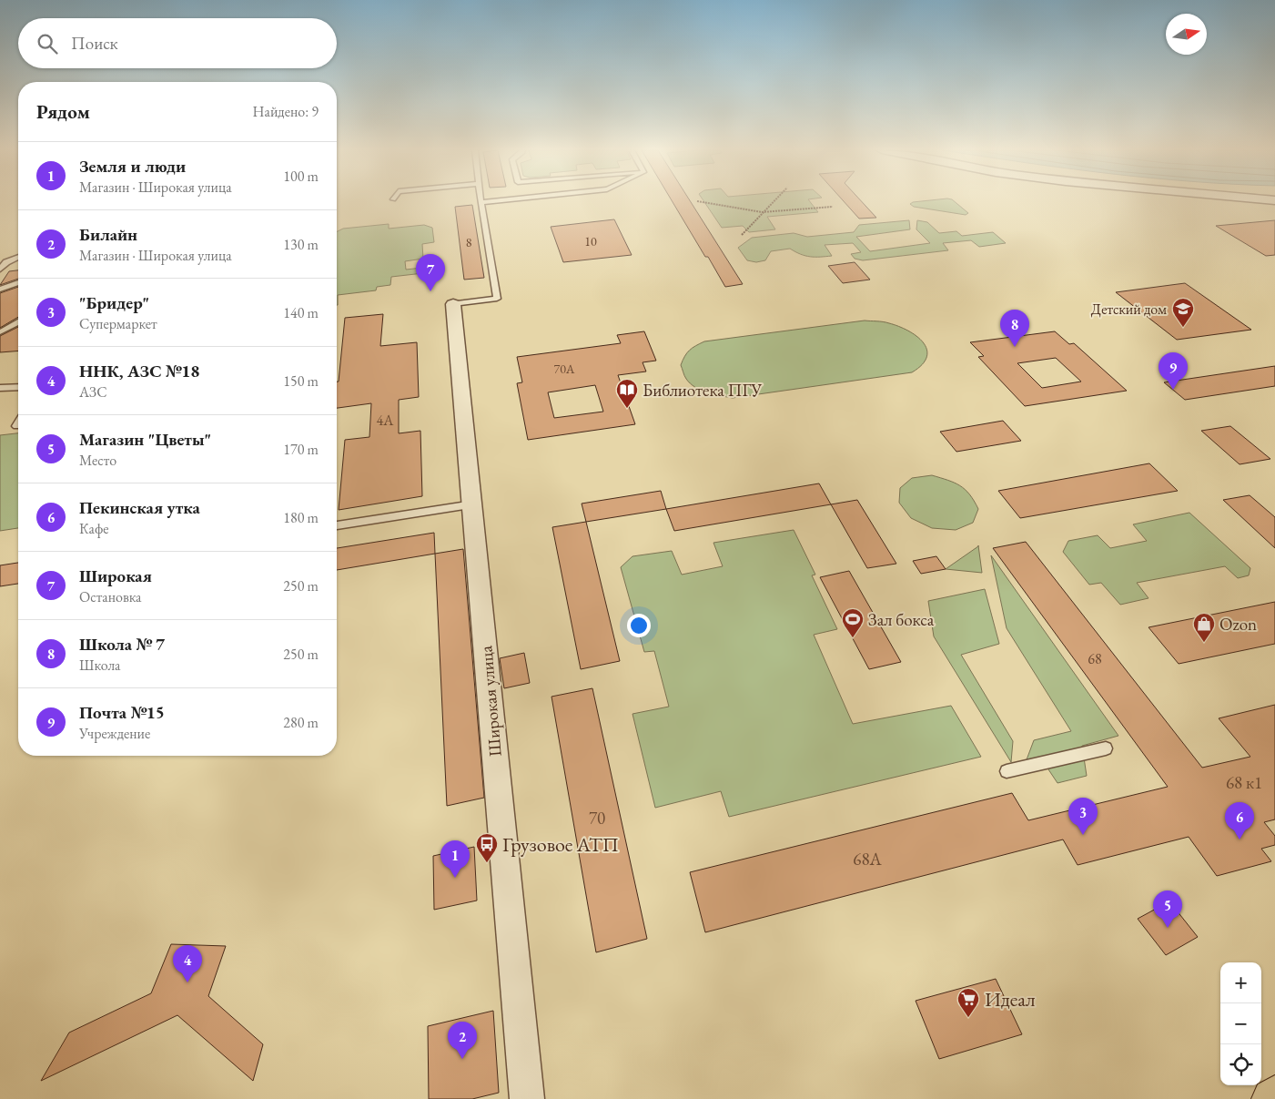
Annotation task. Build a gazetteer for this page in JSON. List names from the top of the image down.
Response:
{
  "streets": {
    "street": ["Широкая улица"]
  },
  "places": {
    "school or university": ["Детский дом"],
    "library": ["Библиотека ПГУ"],
    "sports": ["Зал бокса"],
    "shop": ["Ozon"],
    "bus stop": ["Грузовое АТП"],
    "supermarket": ["Идеал"]
  },
  "house_numbers": [
    "10",
    "8",
    "70А",
    "4А",
    "68",
    "68 к1",
    "70",
    "68А"
  ],
  "north": "right",
  "page": {
    "search": "Поиск",
    "heading": ["Рядом", "Найдено: 9"],
    "list": [
      {
        "mark": "1",
        "name": "Земля и люди",
        "note": "Магазин · Широкая улица",
        "value": "100 m"
      },
      {
        "mark": "2",
        "name": "Билайн",
        "note": "Магазин · Широкая улица",
        "value": "130 m"
      },
      {
        "mark": "3",
        "name": "\"Бридер\"",
        "note": "Супермаркет",
        "value": "140 m"
      },
      {
        "mark": "4",
        "name": "ННК, АЗС №18",
        "note": "АЗС",
        "value": "150 m"
      },
      {
        "mark": "5",
        "name": "Магазин \"Цветы\"",
        "note": "Место",
        "value": "170 m"
      },
      {
        "mark": "6",
        "name": "Пекинская утка",
        "note": "Кафе",
        "value": "180 m"
      },
      {
        "mark": "7",
        "name": "Широкая",
        "note": "Остановка",
        "value": "250 m"
      },
      {
        "mark": "8",
        "name": "Школа № 7",
        "note": "Школа",
        "value": "250 m"
      },
      {
        "mark": "9",
        "name": "Почта №15",
        "note": "Учреждение",
        "value": "280 m"
      }
    ],
    "pins": [
      "7",
      "8",
      "9",
      "3",
      "6",
      "1",
      "5",
      "4",
      "2"
    ],
    "map_buttons": ["+", "−"]
  }
}
